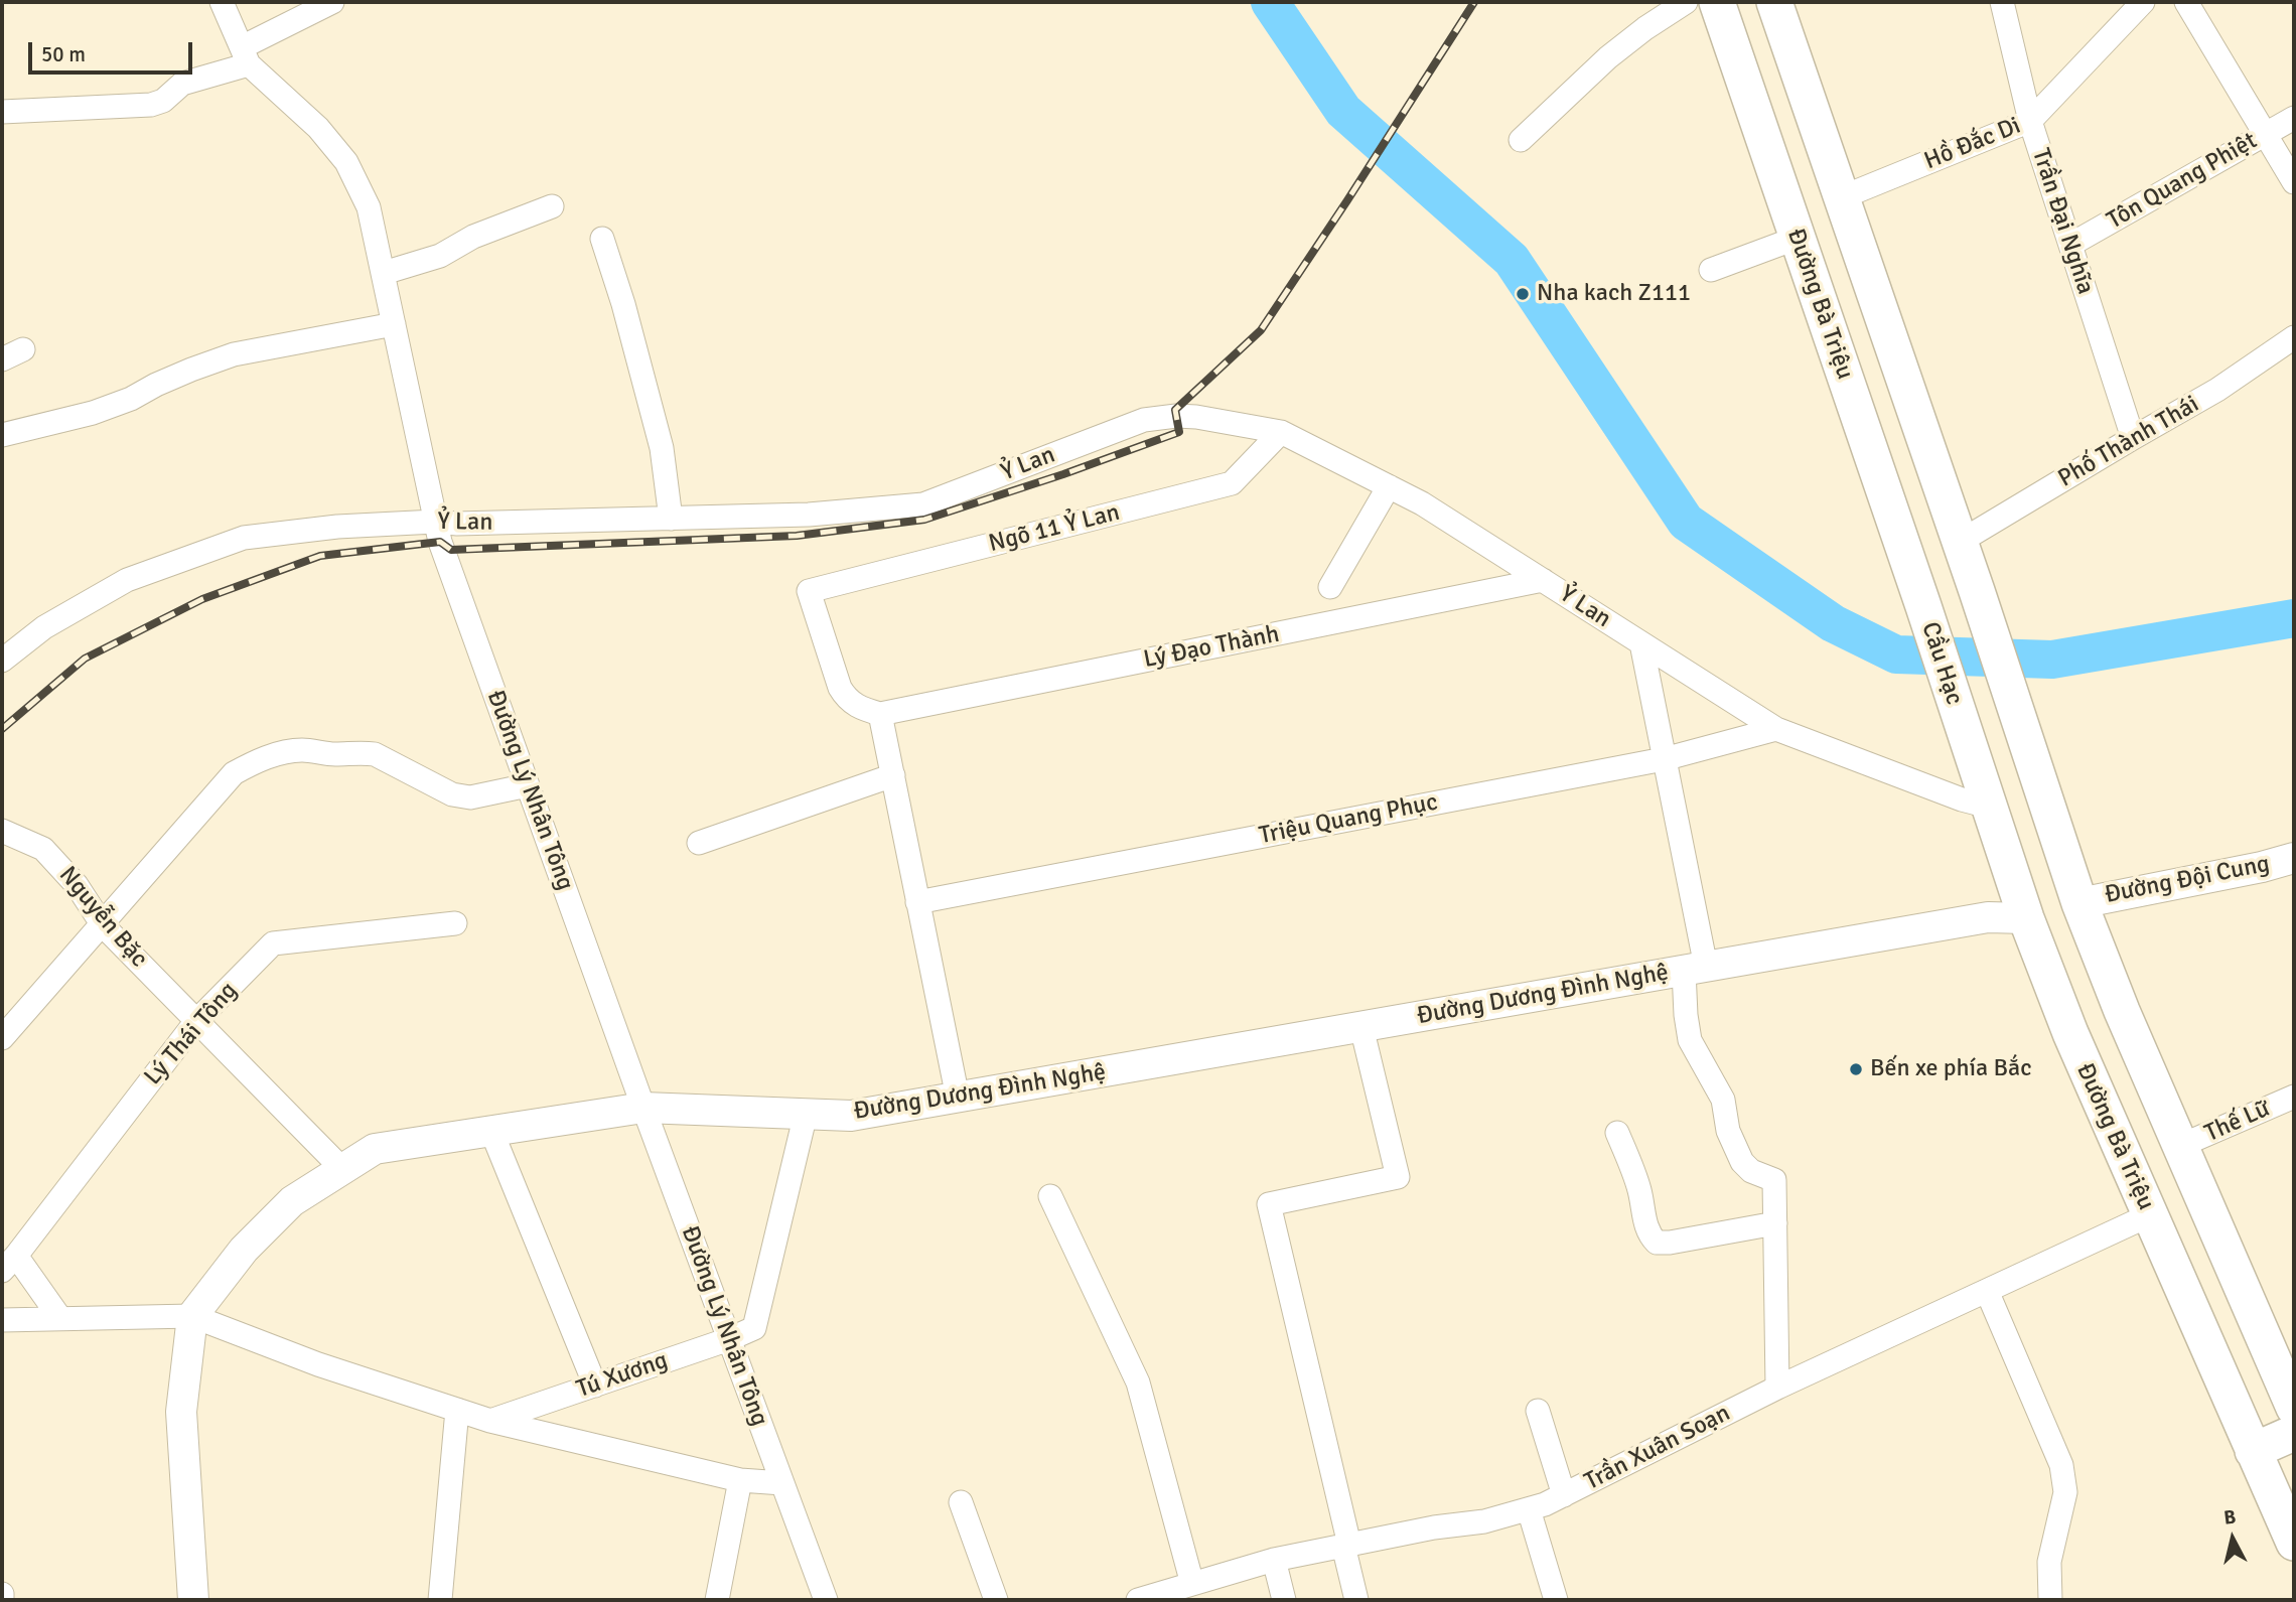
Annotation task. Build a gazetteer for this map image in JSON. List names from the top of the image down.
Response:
{
  "streets": {
    "highway": ["Đường Bà Triệu", "Cầu Hạc"],
    "main road": ["Đường Đội Cung", "Đường Dương Đình Nghệ"],
    "street": [
      "Hồ Đắc Di",
      "Tôn Quang Phiệt",
      "Trần Đại Nghĩa",
      "Phố Thành Thái",
      "Ỷ Lan",
      "Ngõ 11 Ỷ Lan",
      "Lý Đạo Thành",
      "Đường Lý Nhân Tông",
      "Triệu Quang Phục",
      "Nguyễn Bặc",
      "Lý Thái Tông",
      "Thế Lữ",
      "Tú Xương",
      "Trần Xuân Soạn"
    ]
  },
  "crossings": [
    ["Hồ Đắc Di", "Trần Đại Nghĩa"],
    ["Tôn Quang Phiệt", "Trần Đại Nghĩa"],
    ["Trần Đại Nghĩa", "Phố Thành Thái"],
    ["Đường Bà Triệu", "Ỷ Lan"],
    ["Đường Bà Triệu", "Cầu Hạc"],
    ["Đường Bà Triệu", "Đường Dương Đình Nghệ"],
    ["Đường Bà Triệu", "Trần Xuân Soạn"],
    ["Ỷ Lan", "Ngõ 11 Ỷ Lan"],
    ["Ỷ Lan", "Lý Đạo Thành"],
    ["Ỷ Lan", "Đường Lý Nhân Tông"],
    ["Ỷ Lan", "Triệu Quang Phục"],
    ["Ngõ 11 Ỷ Lan", "Lý Đạo Thành"],
    ["Đường Lý Nhân Tông", "Đường Dương Đình Nghệ"],
    ["Đường Lý Nhân Tông", "Tú Xương"],
    ["Nguyễn Bặc", "Đường Dương Đình Nghệ"],
    ["Nguyễn Bặc", "Lý Thái Tông"],
    ["Đường Dương Đình Nghệ", "Tú Xương"]
  ],
  "places": ["Nha kach Z111", "Bến xe phía Bắc"],
  "scale_bar": "50 m",
  "north": "top"
}
